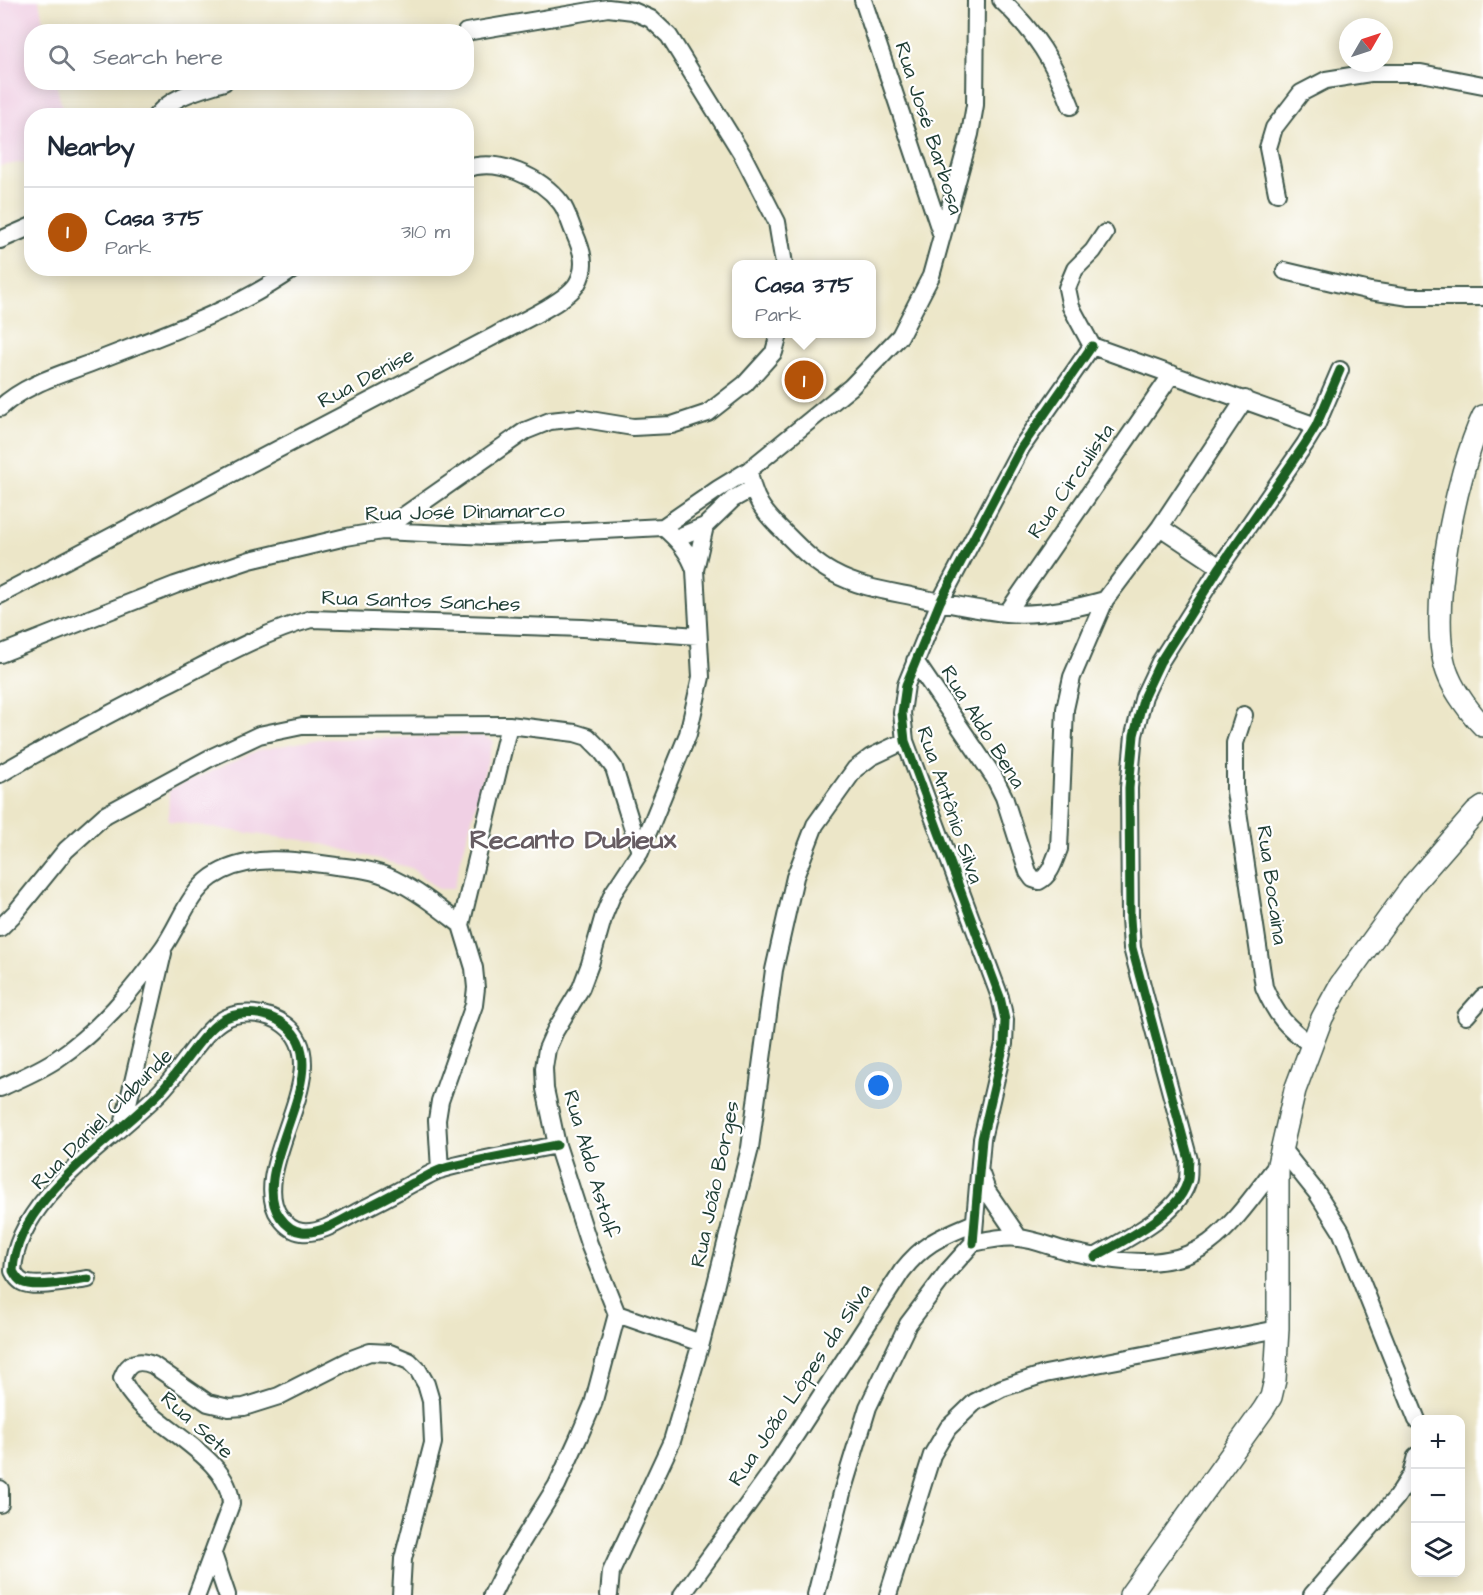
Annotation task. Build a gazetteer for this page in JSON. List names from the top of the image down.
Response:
{
  "streets": {
    "street": [
      "Rua José Barbosa",
      "Rua Denise",
      "Rua Circulista",
      "Rua José Dinamarco",
      "Rua Santos Sanches",
      "Rua Aldo Bena",
      "Rua Antônio Silva",
      "Rua Bocaina",
      "Rua Daniel Clabunde",
      "Rua Aldo Astolf",
      "Rua João Borges",
      "Rua João Lópes da Silva",
      "Rua Sete"
    ]
  },
  "crossings": [
    ["Rua José Dinamarco", "Rua Aldo Astolf"],
    ["Rua Santos Sanches", "Rua Aldo Astolf"],
    ["Rua Aldo Bena", "Rua Antônio Silva"],
    ["Rua Antônio Silva", "Rua João Borges"],
    ["Rua Antônio Silva", "Rua João Lópes da Silva"],
    ["Rua Daniel Clabunde", "Rua Aldo Astolf"]
  ],
  "districts": ["Recanto Dubieux"],
  "north": "top right",
  "page": {
    "search": "Search here",
    "heading": "Nearby",
    "list": [
      {
        "mark": "1",
        "name": "Casa 375",
        "note": "Park",
        "value": "310 m"
      }
    ],
    "popup": ["Casa 375", "Park"],
    "pins": "1",
    "map_buttons": ["+", "−"]
  }
}
